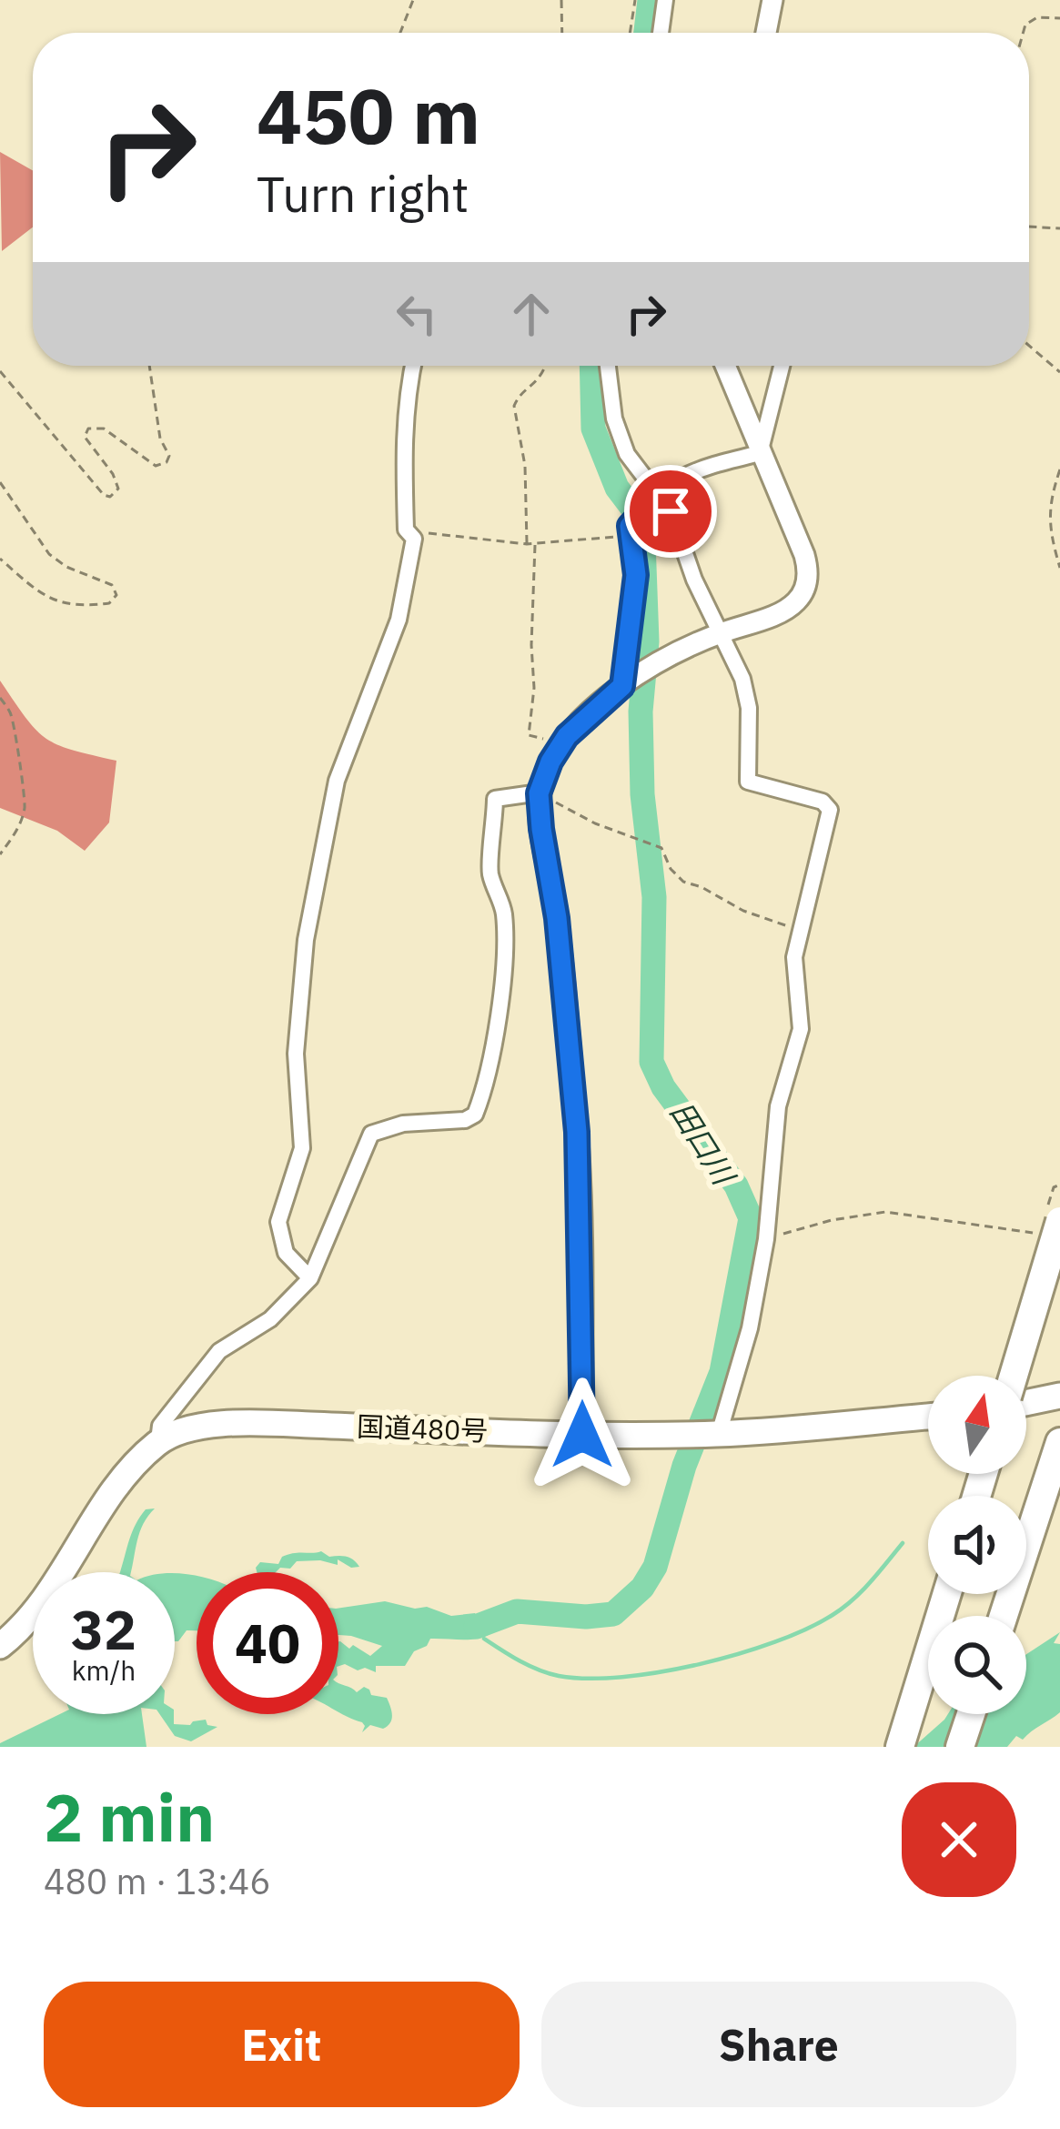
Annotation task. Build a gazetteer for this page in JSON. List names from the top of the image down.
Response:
{
  "streets": {
    "highway": ["国道480号"]
  },
  "water": ["田口川"],
  "north": "top",
  "page": {
    "turn": ["450 m", "Turn right"],
    "speed": "32 km/h",
    "limit": "40",
    "heading": ["2 min", "480 m · 13:46"],
    "buttons": ["Exit", "Share"]
  }
}
